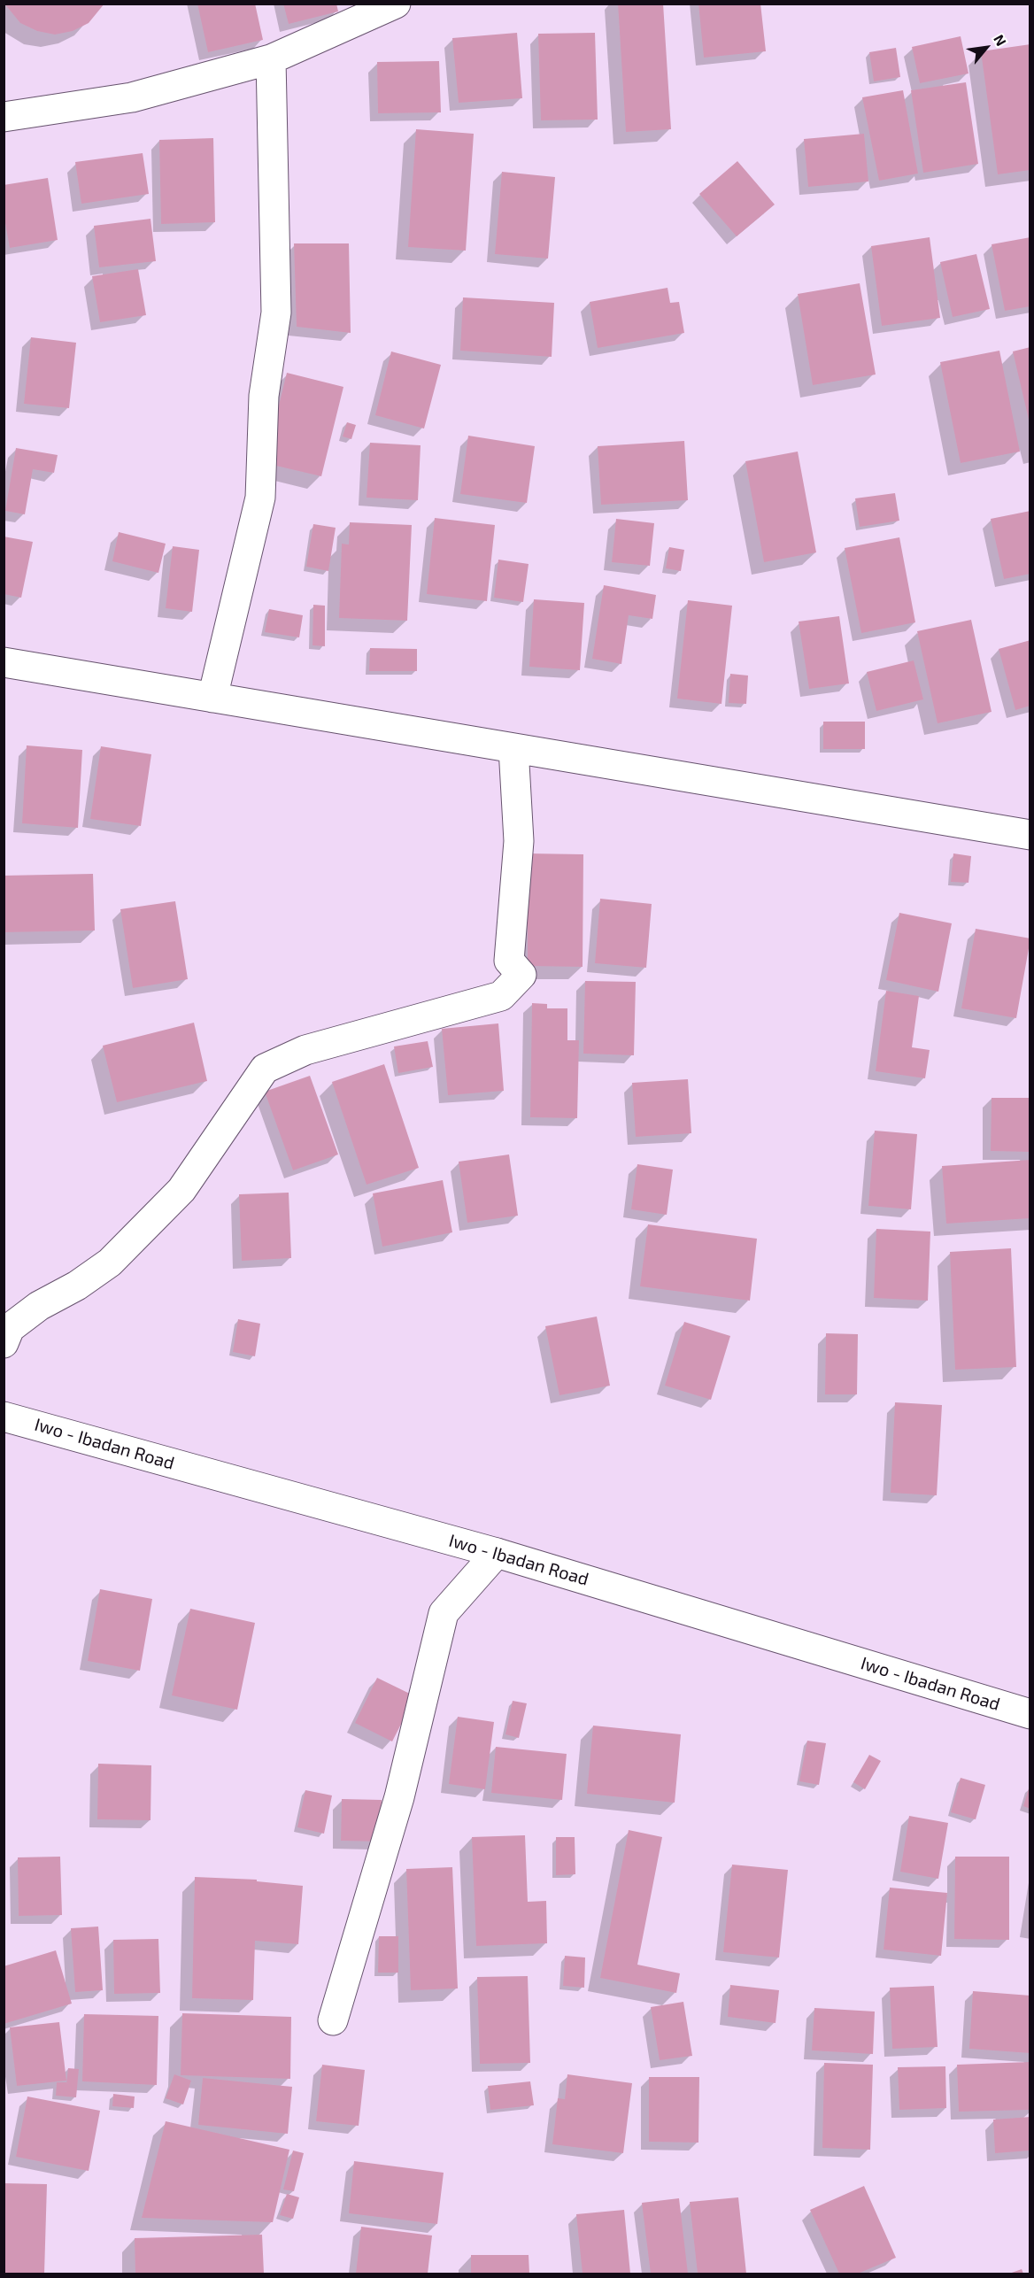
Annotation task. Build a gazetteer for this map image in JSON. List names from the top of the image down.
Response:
{
  "streets": {
    "street": ["Iwo - Ibadan Road"]
  },
  "north": "top right"
}
